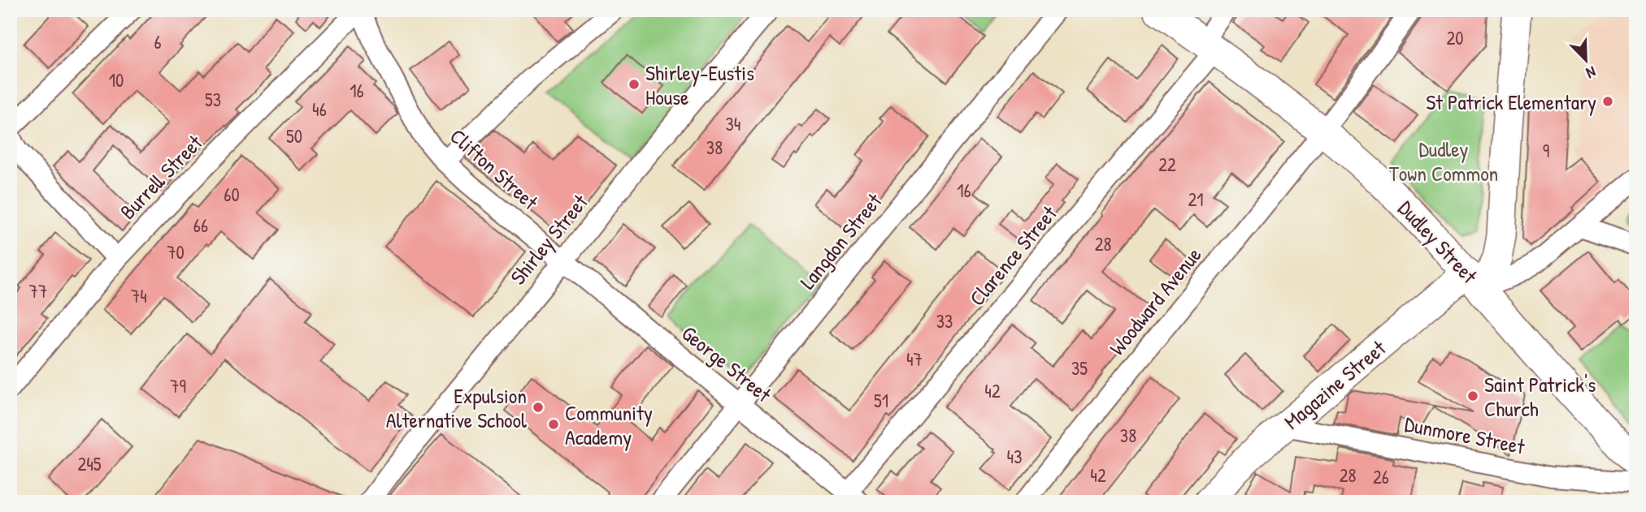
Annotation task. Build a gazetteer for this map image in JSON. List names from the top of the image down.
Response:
{
  "streets": {
    "main road": ["Dudley Street", "Magazine Street"],
    "street": [
      "Clifton Street",
      "Burrell Street",
      "Shirley Street",
      "Langdon Street",
      "Clarence Street",
      "Woodward Avenue",
      "George Street",
      "Dunmore Street"
    ]
  },
  "crossings": [
    ["Clifton Street", "Burrell Street"],
    ["Clifton Street", "Shirley Street"],
    ["Clifton Street", "George Street"],
    ["Shirley Street", "George Street"],
    ["Langdon Street", "George Street"],
    ["Dudley Street", "Clarence Street"],
    ["Dudley Street", "Woodward Avenue"],
    ["Dudley Street", "Magazine Street"],
    ["Clarence Street", "George Street"],
    ["Magazine Street", "Dunmore Street"]
  ],
  "parks": ["Dudley Town Common"],
  "places": [
    "Shirley-Eustis House",
    "St Patrick Elementary",
    "Saint Patrick's Church",
    "Expulsion Alternative School",
    "Community Academy"
  ],
  "house_numbers": [
    "20",
    "6",
    "10",
    "16",
    "53",
    "46",
    "34",
    "50",
    "38",
    "9",
    "22",
    "16",
    "60",
    "21",
    "66",
    "28",
    "70",
    "77",
    "74",
    "33",
    "47",
    "35",
    "79",
    "42",
    "51",
    "38",
    "43",
    "245",
    "42",
    "28",
    "26"
  ],
  "north": "bottom right"
}
